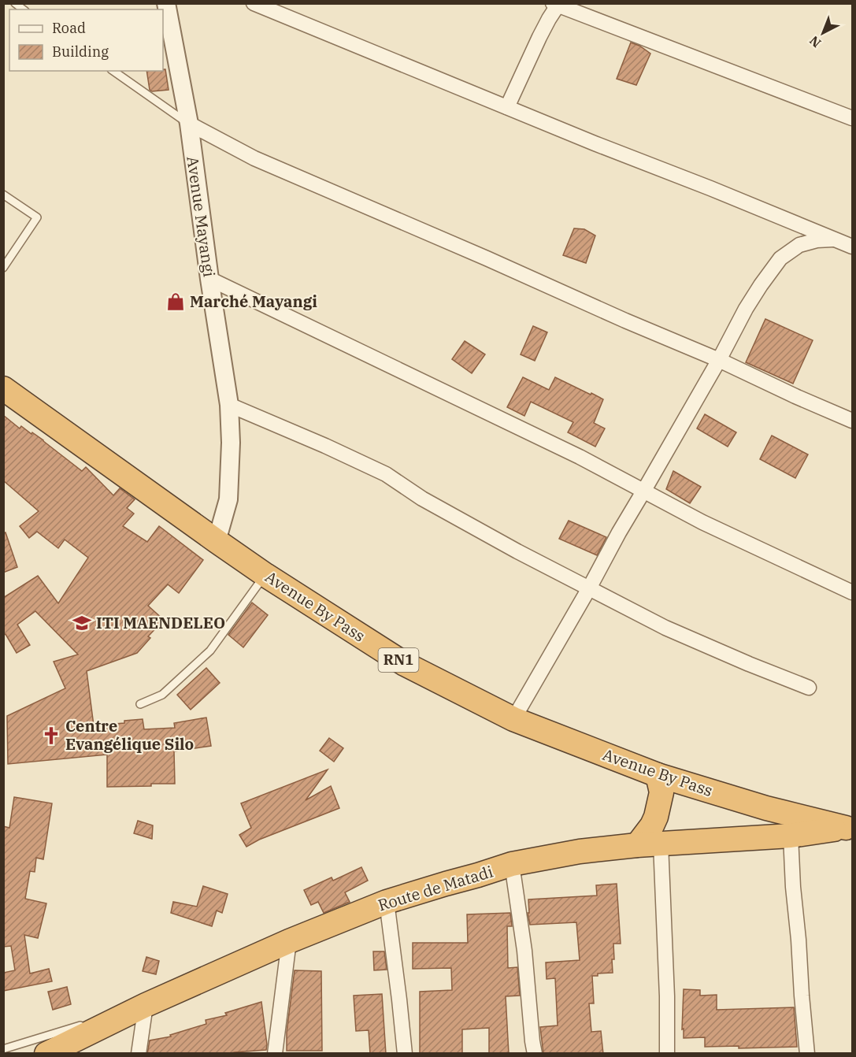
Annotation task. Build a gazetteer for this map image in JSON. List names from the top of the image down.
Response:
{
  "streets": {
    "highway": ["Avenue By Pass", "RN1", "Route de Matadi"],
    "street": ["Avenue Mayangi"]
  },
  "crossings": [
    ["Avenue Mayangi", "Avenue By Pass"],
    ["Avenue By Pass", "Route de Matadi"]
  ],
  "places": {
    "shop": ["Marché Mayangi"],
    "school or university": ["ITI MAENDELEO"],
    "church": ["Centre Evangélique Silo"]
  },
  "legend": ["Road", "Building"],
  "north": "bottom left"
}
